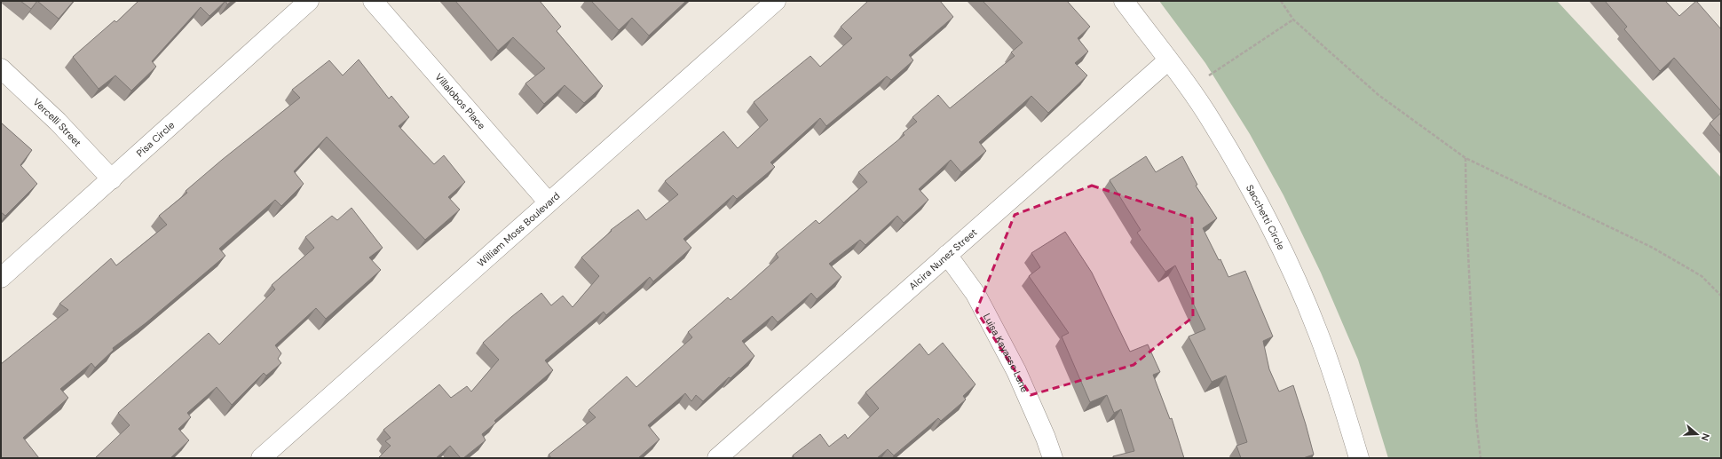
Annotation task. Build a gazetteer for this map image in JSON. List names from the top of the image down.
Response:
{
  "streets": {
    "street": [
      "Villalobos Place",
      "Vercelli Street",
      "Pisa Circle",
      "Sacchetti Circle",
      "William Moss Boulevard",
      "Alcira Nunez Street",
      "Luisa Kayasso Lane"
    ]
  },
  "crossings": [
    ["Villalobos Place", "William Moss Boulevard"],
    ["Vercelli Street", "Pisa Circle"],
    ["Sacchetti Circle", "Alcira Nunez Street"],
    ["Alcira Nunez Street", "Luisa Kayasso Lane"]
  ],
  "north": "right"
}
